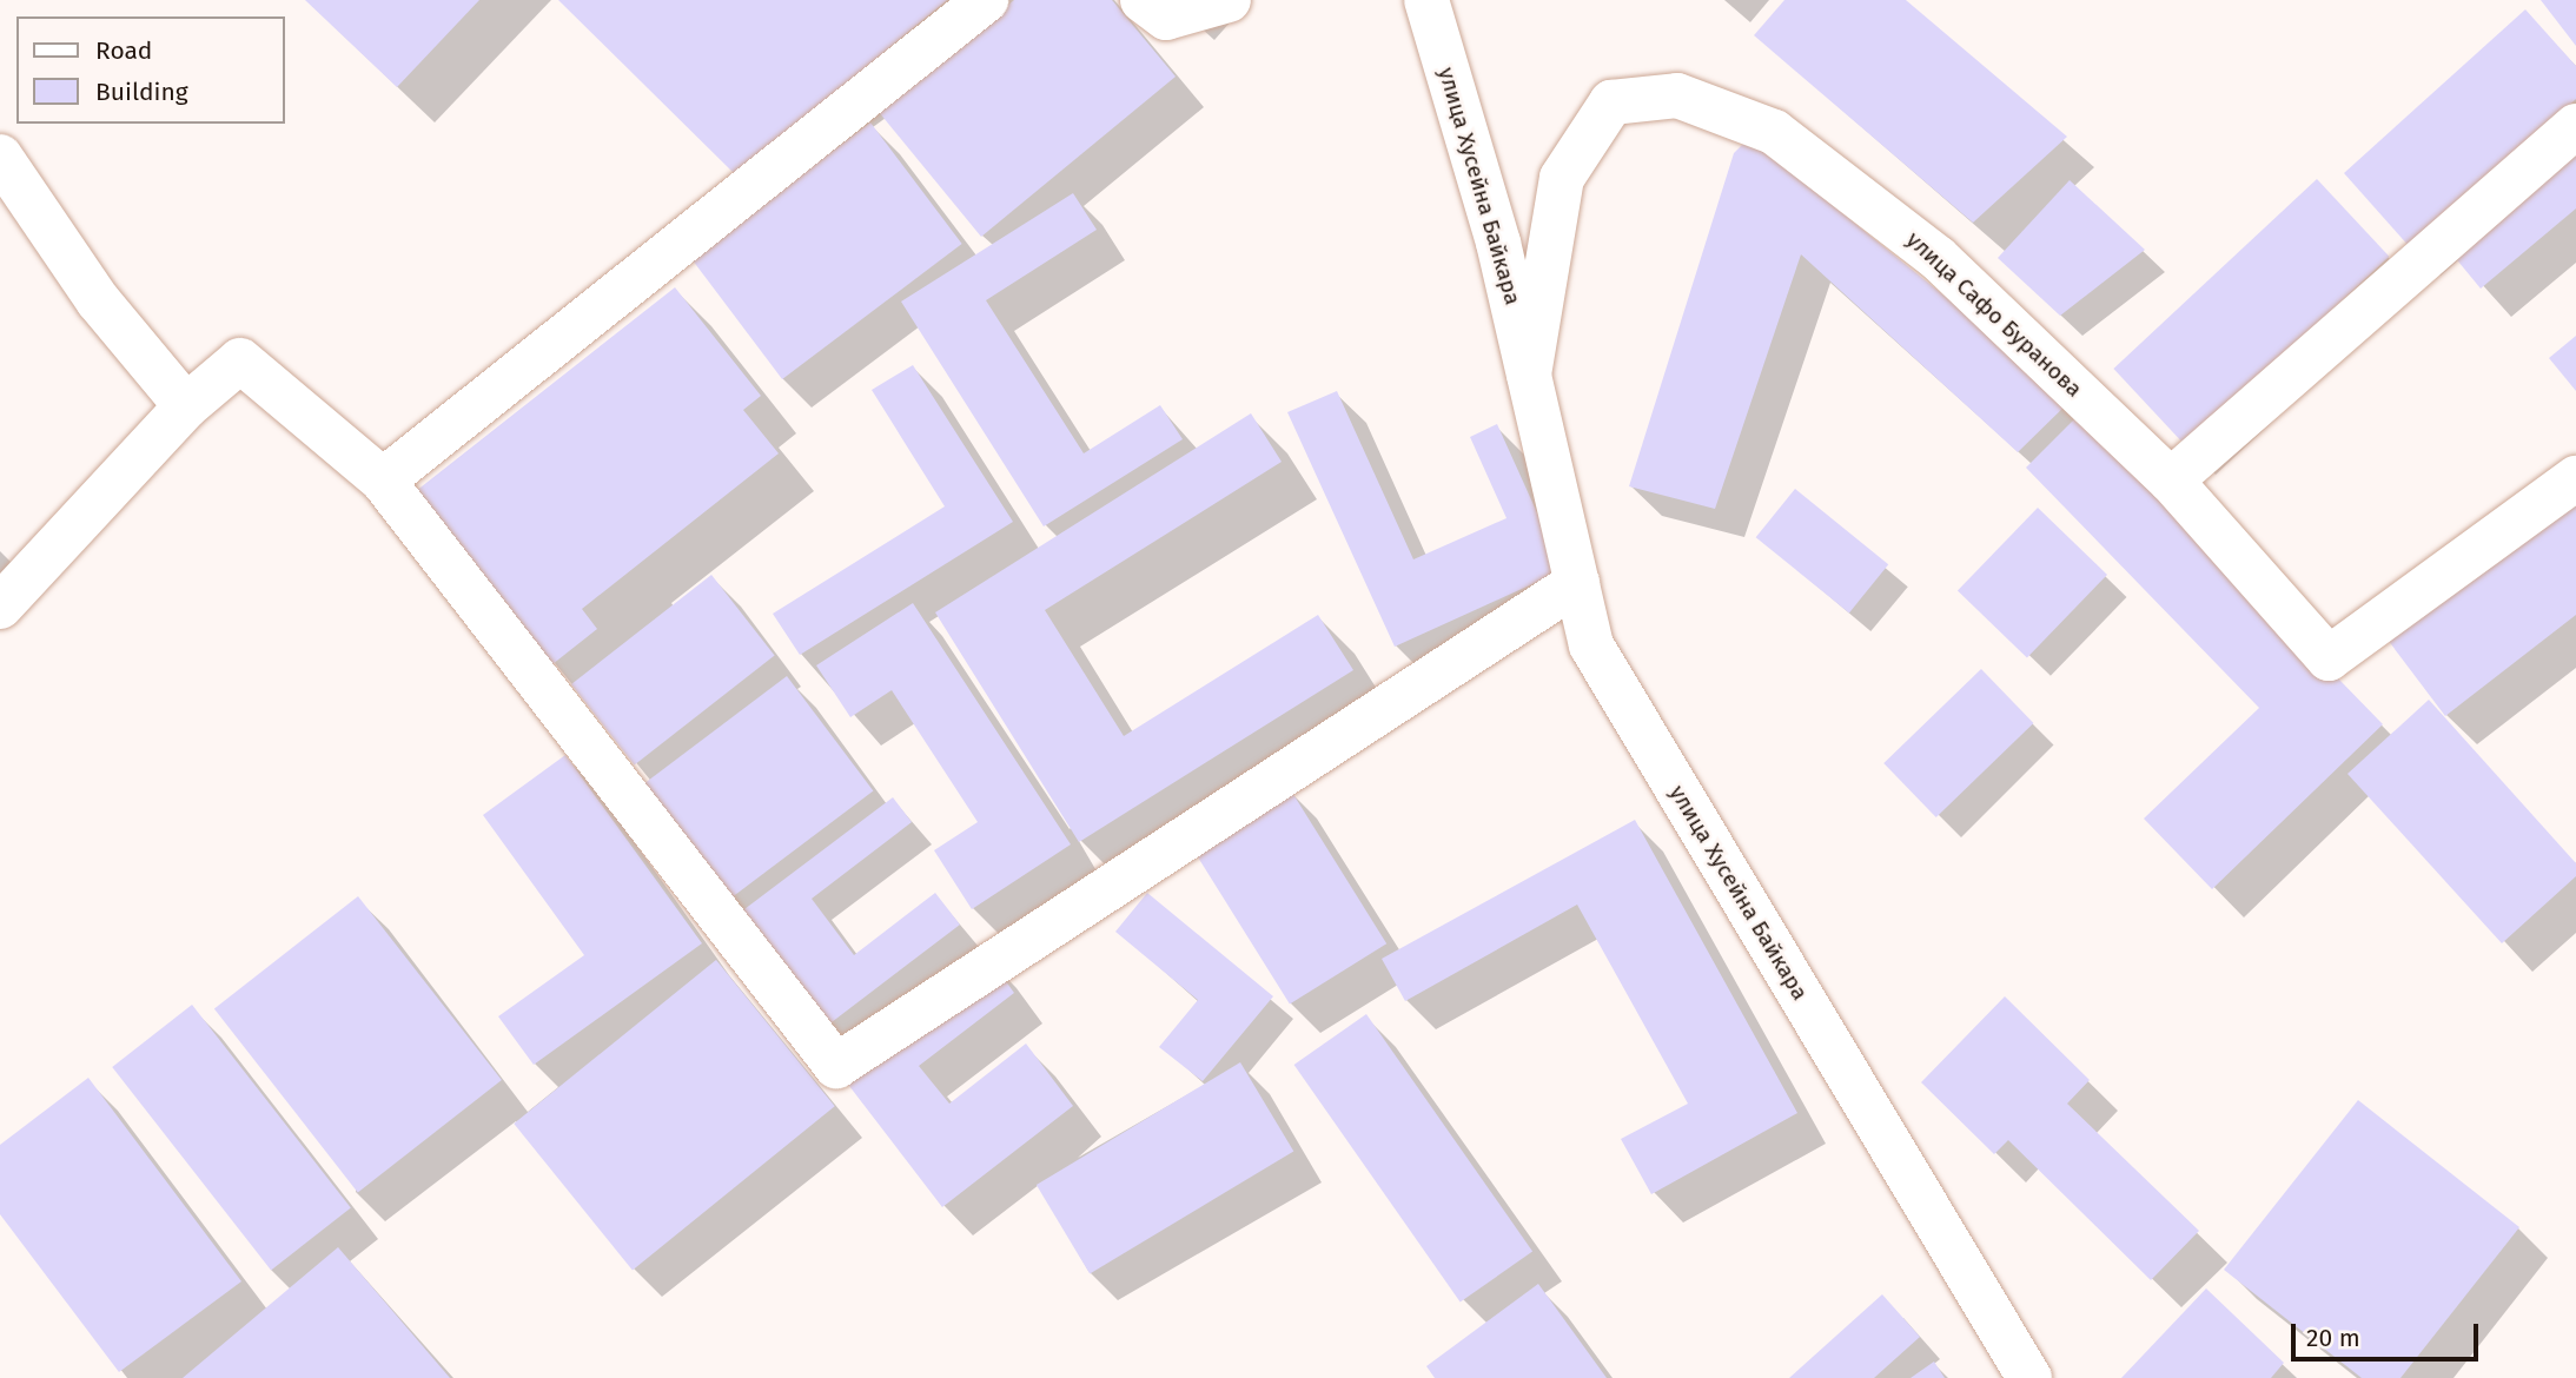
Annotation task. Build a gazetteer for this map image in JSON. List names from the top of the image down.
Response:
{
  "streets": {
    "street": ["улица Хусейна Байкара", "улица Сафо Буранова"]
  },
  "crossings": [
    ["улица Хусейна Байкара", "улица Сафо Буранова"]
  ],
  "legend": ["Road", "Building"],
  "scale_bar": "20 m"
}
